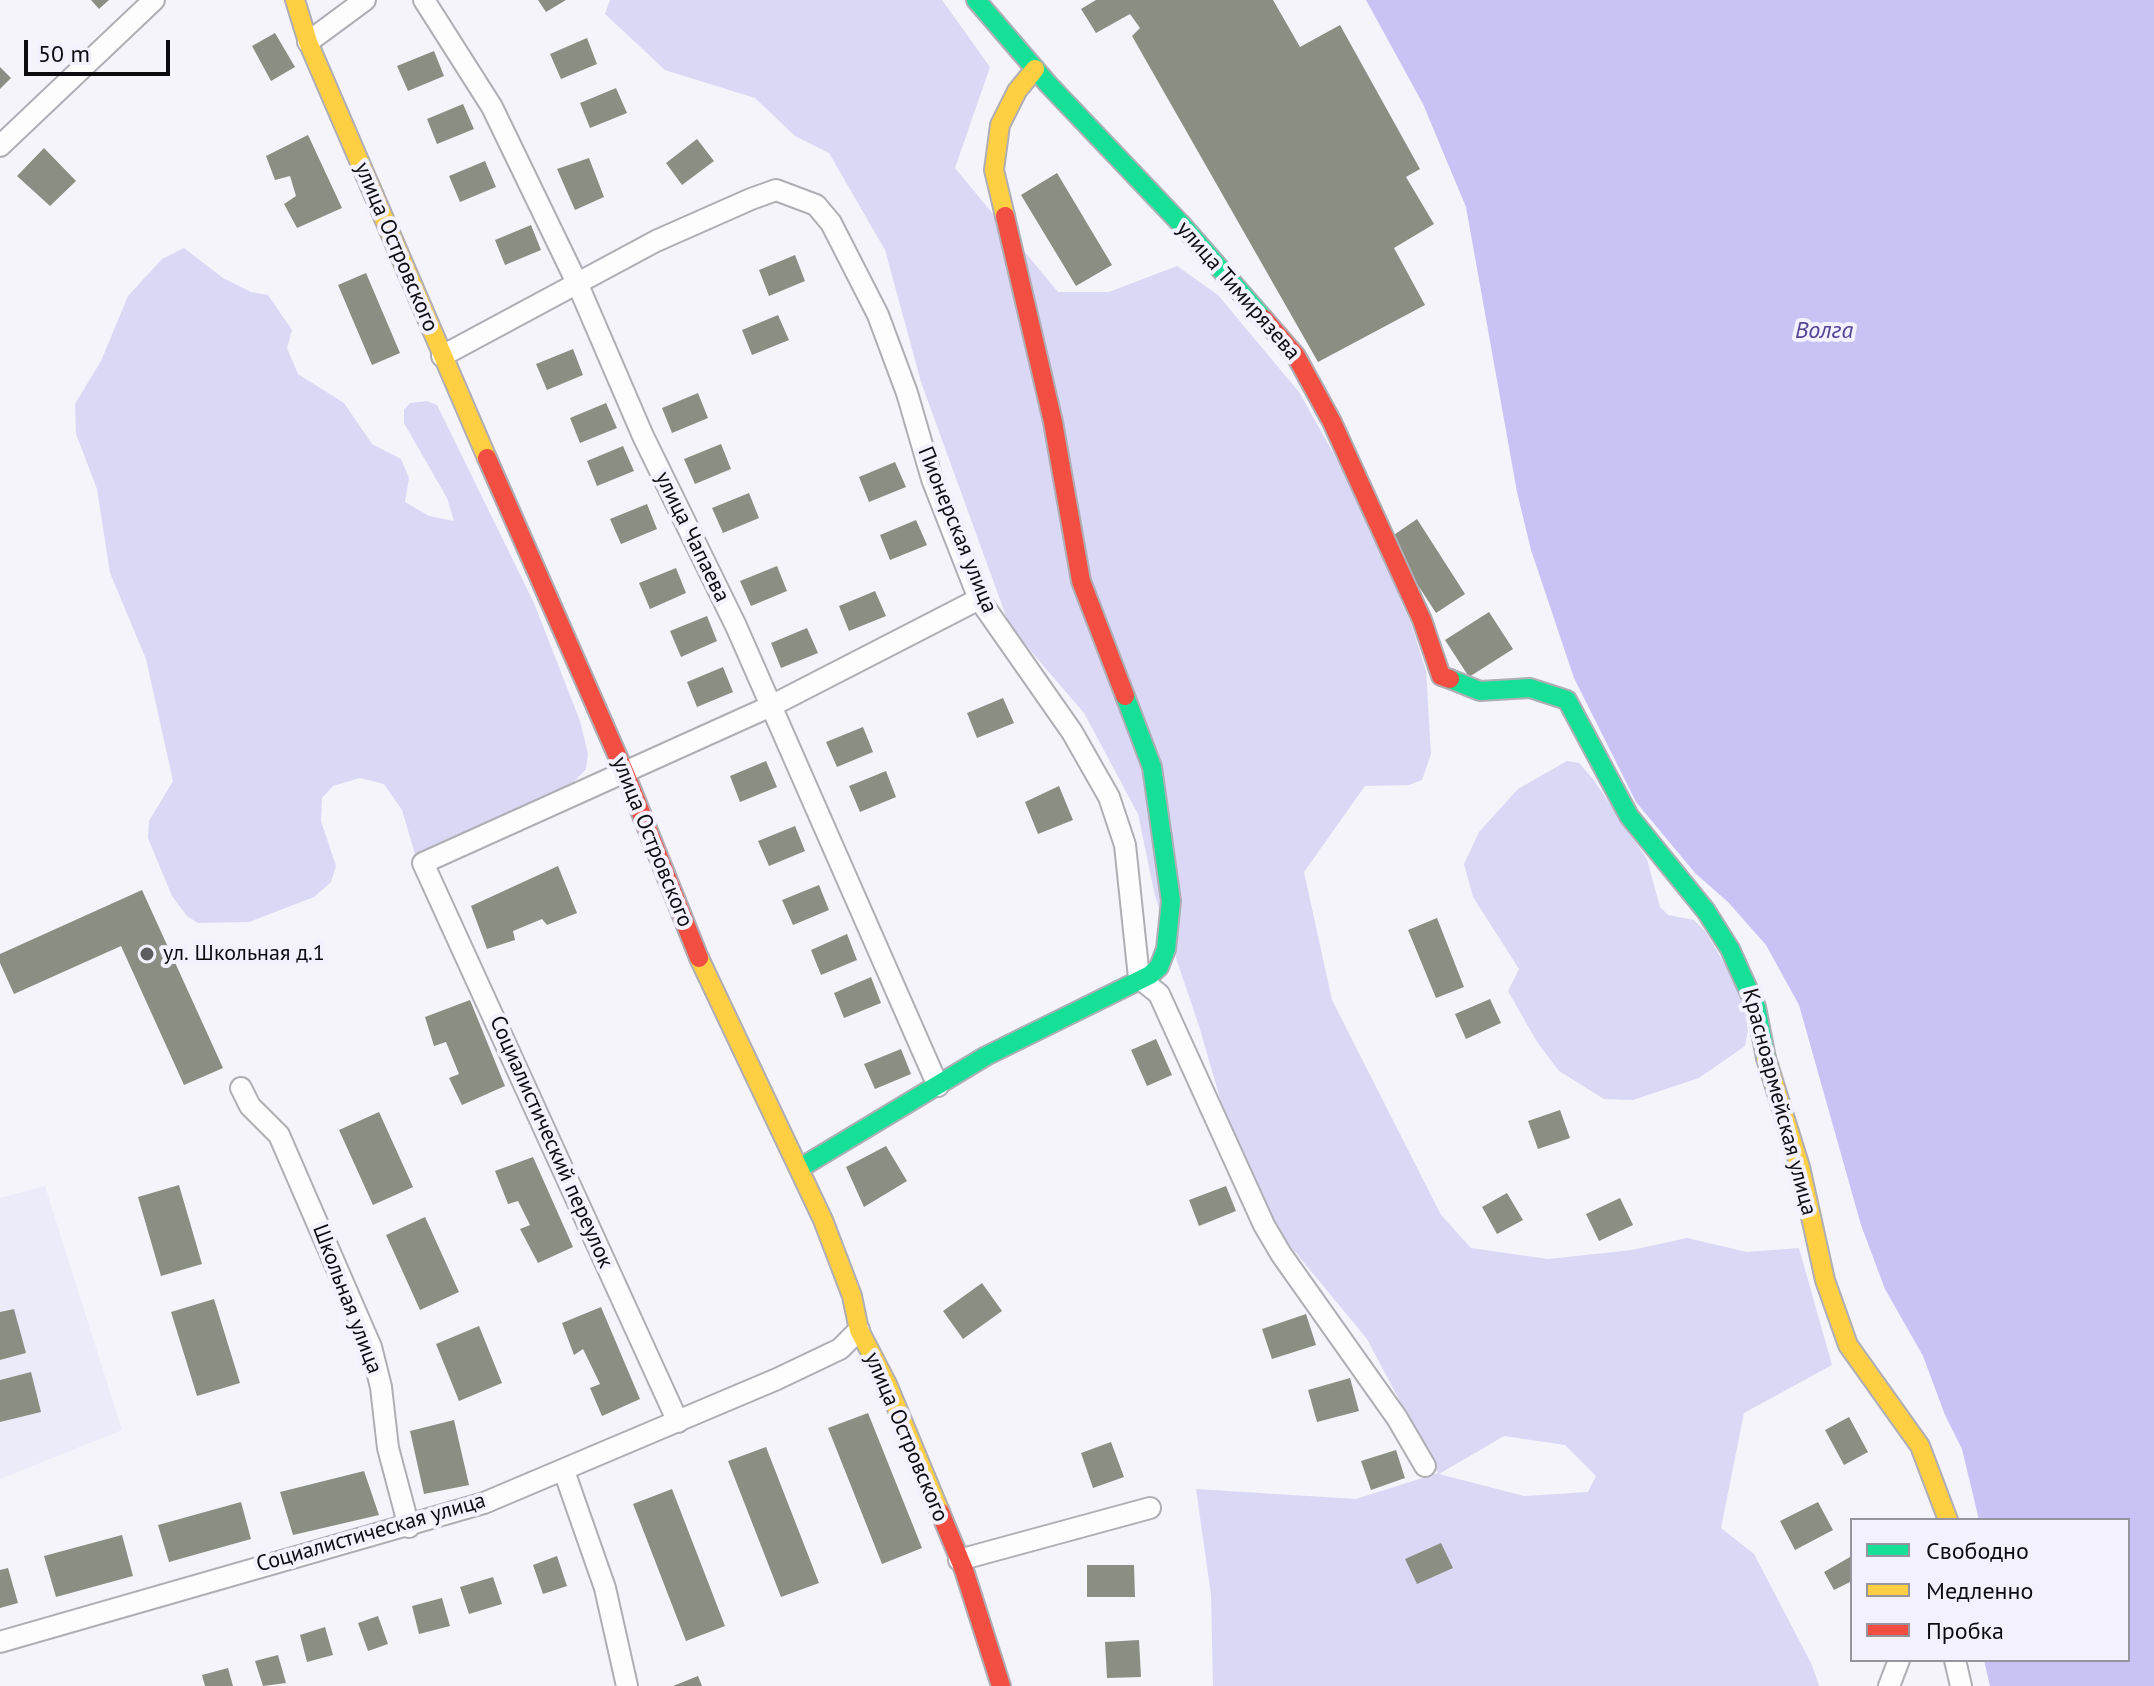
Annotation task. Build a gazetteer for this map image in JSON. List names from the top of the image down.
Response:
{
  "streets": {
    "street": [
      "улица Островского",
      "улица Тимирязева",
      "Пионерская улица",
      "улица Чапаева",
      "Красноармейская улица",
      "Социалистический переулок",
      "Школьная улица",
      "Социалистическая улица"
    ]
  },
  "crossings": [
    ["улица Островского", "Социалистический переулок"],
    ["улица Островского", "Социалистическая улица"],
    ["улица Тимирязева", "Красноармейская улица"],
    ["Пионерская улица", "улица Чапаева"],
    ["Социалистический переулок", "Социалистическая улица"],
    ["Школьная улица", "Социалистическая улица"]
  ],
  "water": ["Волга"],
  "places": ["ул. Школьная д.1"],
  "legend": ["Свободно", "Медленно", "Пробка"],
  "scale_bar": "50 m"
}
